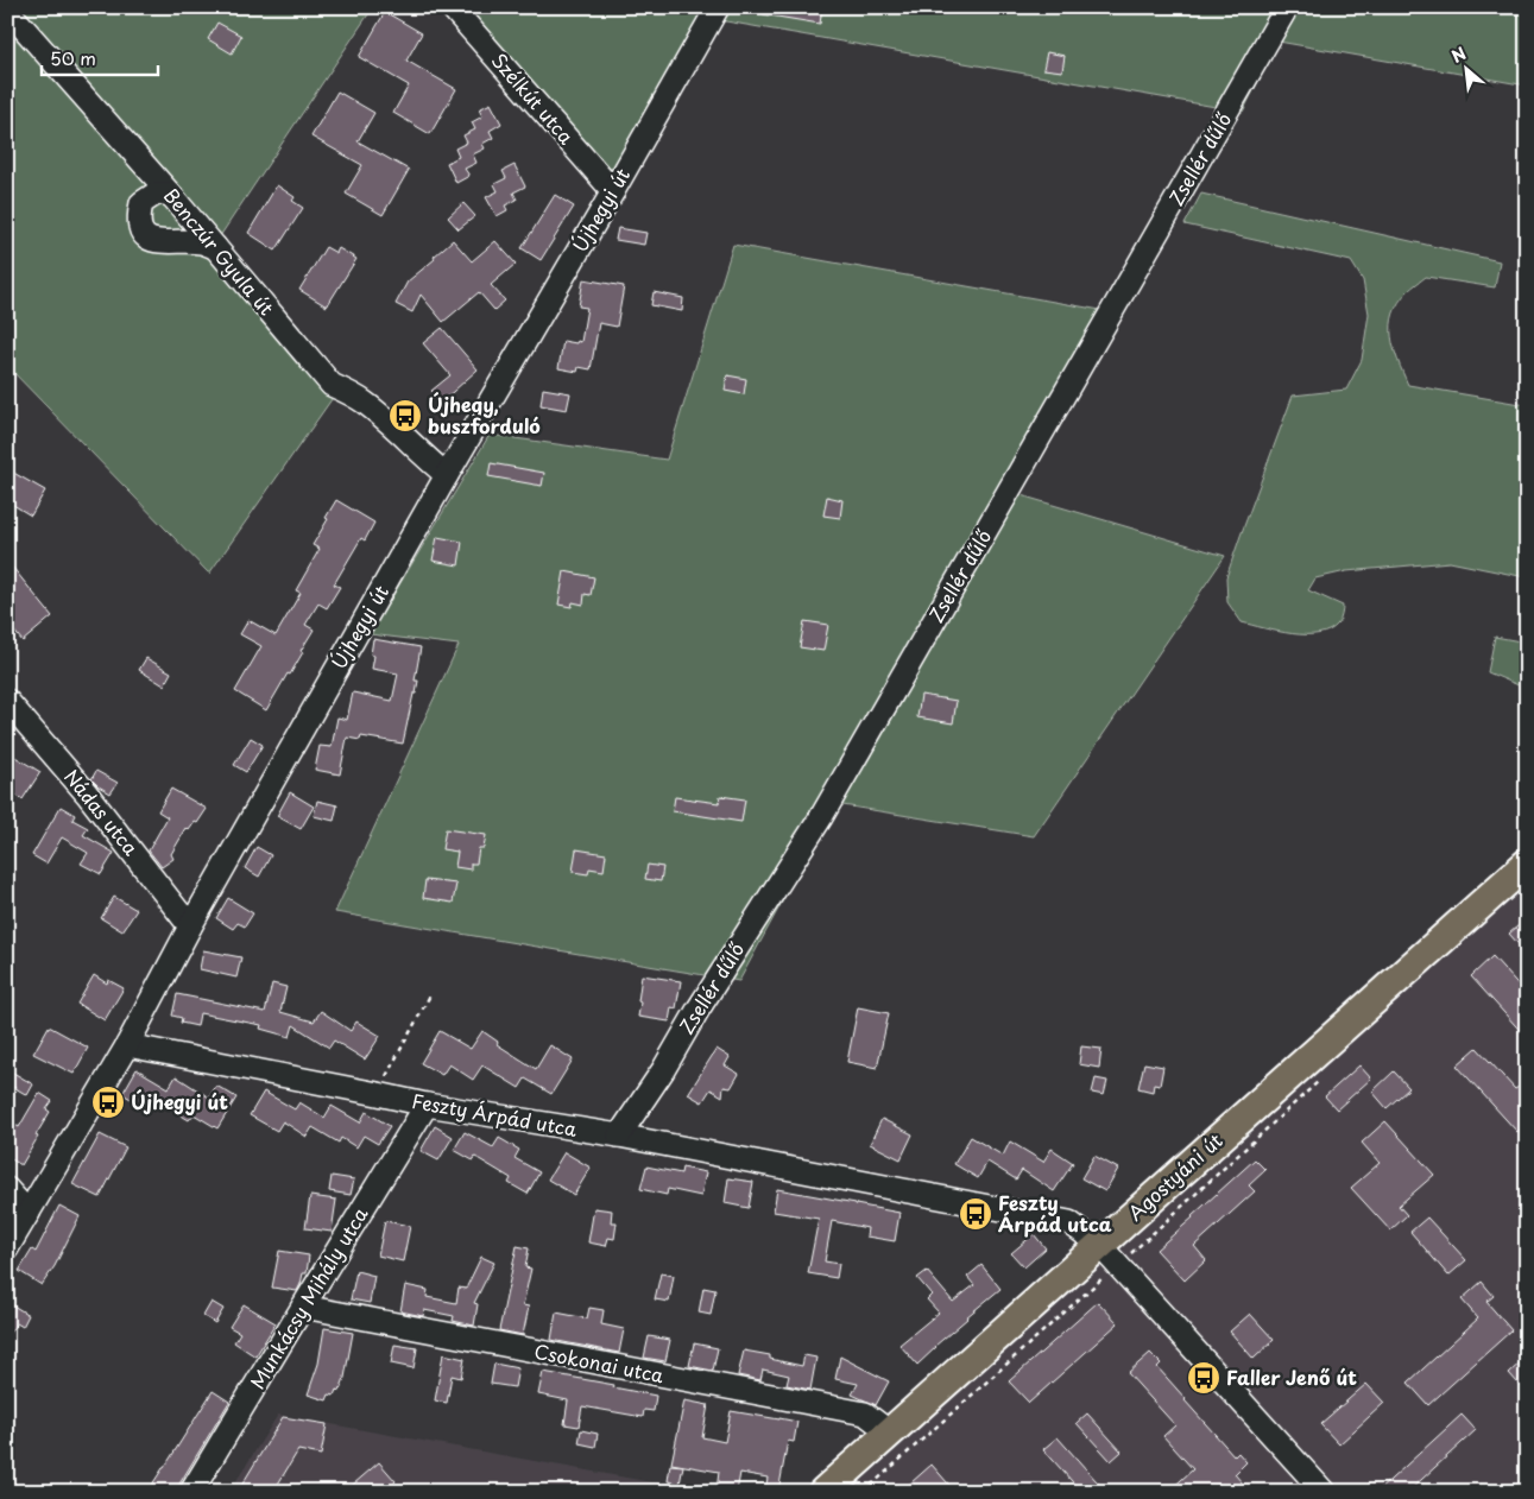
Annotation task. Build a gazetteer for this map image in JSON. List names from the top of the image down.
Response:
{
  "streets": {
    "main road": ["Agostyáni út"],
    "street": [
      "Szélkút utca",
      "Zsellér dűlő",
      "Újhegyi út",
      "Benczúr Gyula út",
      "Nádas utca",
      "Feszty Árpád utca",
      "Munkácsy Mihály utca",
      "Csokonai utca"
    ]
  },
  "crossings": [
    ["Szélkút utca", "Újhegyi út"],
    ["Zsellér dűlő", "Feszty Árpád utca"],
    ["Újhegyi út", "Benczúr Gyula út"],
    ["Újhegyi út", "Nádas utca"],
    ["Újhegyi út", "Feszty Árpád utca"],
    ["Feszty Árpád utca", "Agostyáni út"],
    ["Feszty Árpád utca", "Munkácsy Mihály utca"],
    ["Agostyáni út", "Csokonai utca"],
    ["Munkácsy Mihály utca", "Csokonai utca"]
  ],
  "places": {
    "bus stop": [
      "Újhegy, buszforduló",
      "Újhegyi út",
      "Feszty Árpád utca",
      "Faller Jenő út"
    ]
  },
  "scale_bar": "50 m",
  "north": "top left"
}
